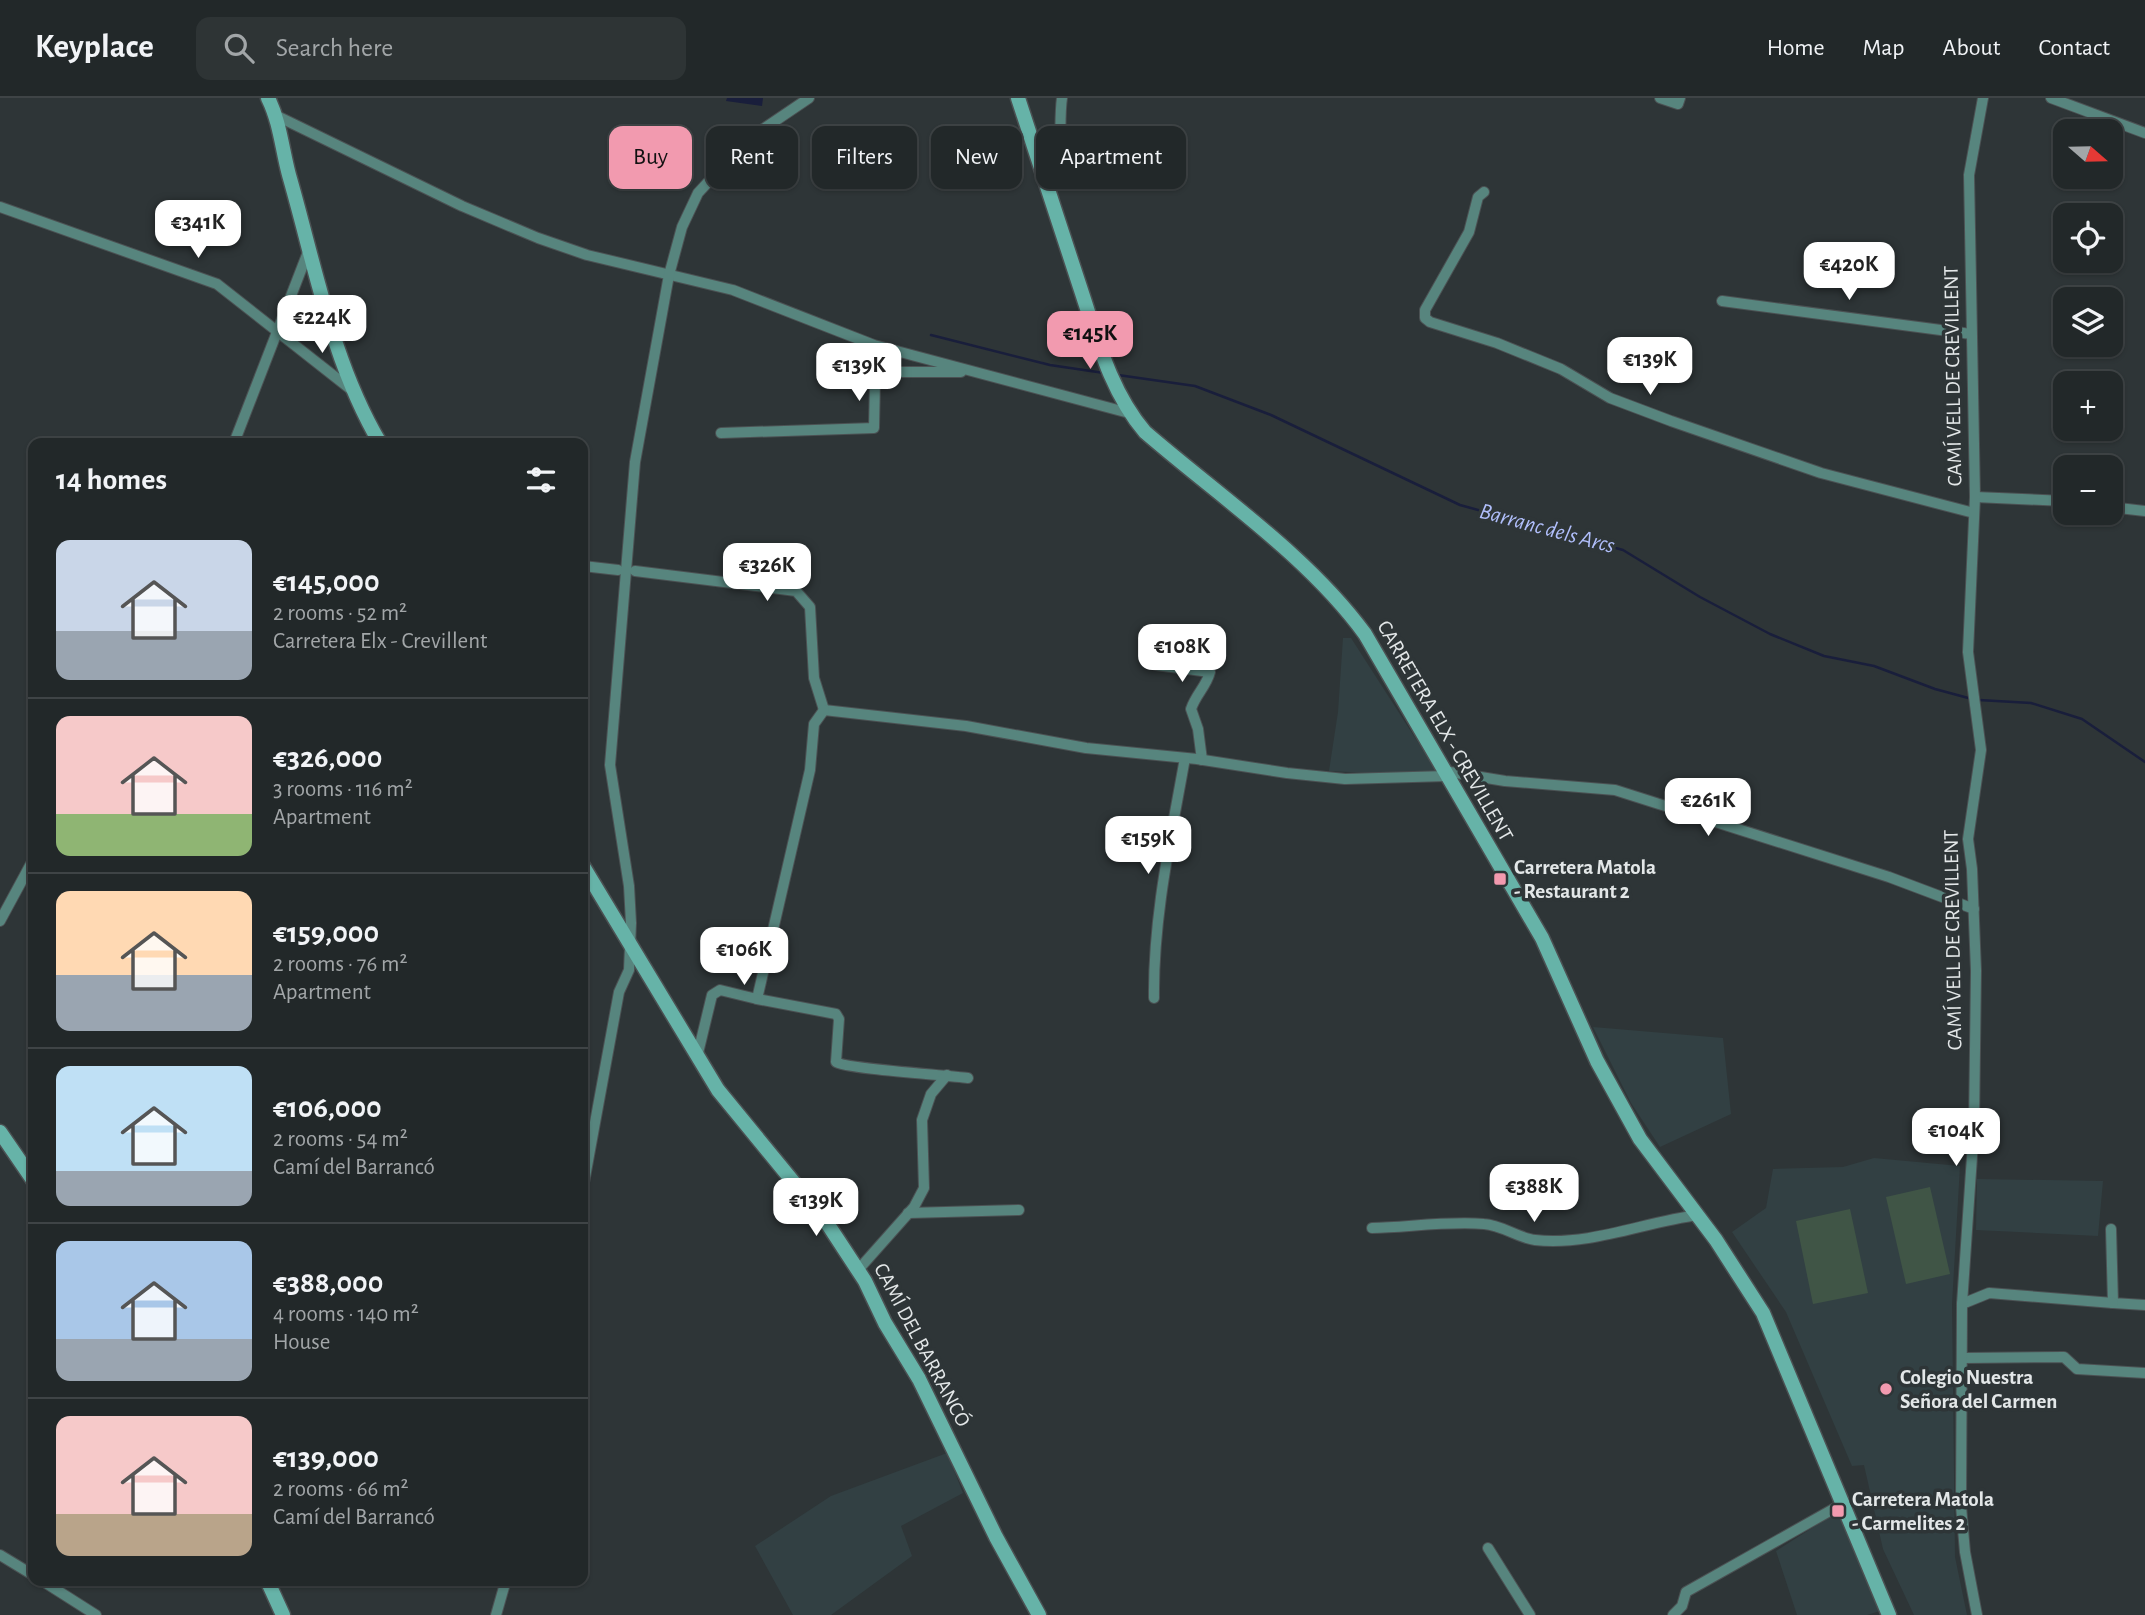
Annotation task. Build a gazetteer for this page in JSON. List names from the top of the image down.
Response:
{
  "streets": {
    "street": ["CAMÍ VELL DE CREVILLENT", "CARRETERA ELX - CREVILLENT", "CAMÍ DEL BARRANCÓ"]
  },
  "water": ["Barranc dels Arcs"],
  "places": {
    "transit": ["Carretera Matola - Restaurant 2", "Carretera Matola - Carmelites 2"],
    "other": ["Colegio Nuestra Señora del Carmen"]
  },
  "north": "right",
  "page": {
    "header": "Keyplace",
    "search": "Search here",
    "nav": [
      "Home",
      "Map",
      "About",
      "Contact"
    ],
    "map_buttons": ["+", "−"],
    "chip": [
      "Buy",
      "Rent",
      "Filters",
      "New",
      "Apartment"
    ],
    "price": [
      "€341K",
      "€420K",
      "€224K",
      "€145K",
      "€139K",
      "€139K",
      "€326K",
      "€108K",
      "€261K",
      "€159K",
      "€106K",
      "€104K",
      "€388K",
      "€139K"
    ],
    "heading": "14 homes",
    "list": [
      {
        "name": "€145,000",
        "note": "2 rooms · 52 m² · Carretera Elx - Crevillent"
      },
      {
        "name": "€326,000",
        "note": "3 rooms · 116 m² · Apartment"
      },
      {
        "name": "€159,000",
        "note": "2 rooms · 76 m² · Apartment"
      },
      {
        "name": "€106,000",
        "note": "2 rooms · 54 m² · Camí del Barrancó"
      },
      {
        "name": "€388,000",
        "note": "4 rooms · 140 m² · House"
      },
      {
        "name": "€139,000",
        "note": "2 rooms · 66 m² · Camí del Barrancó"
      }
    ]
  }
}
